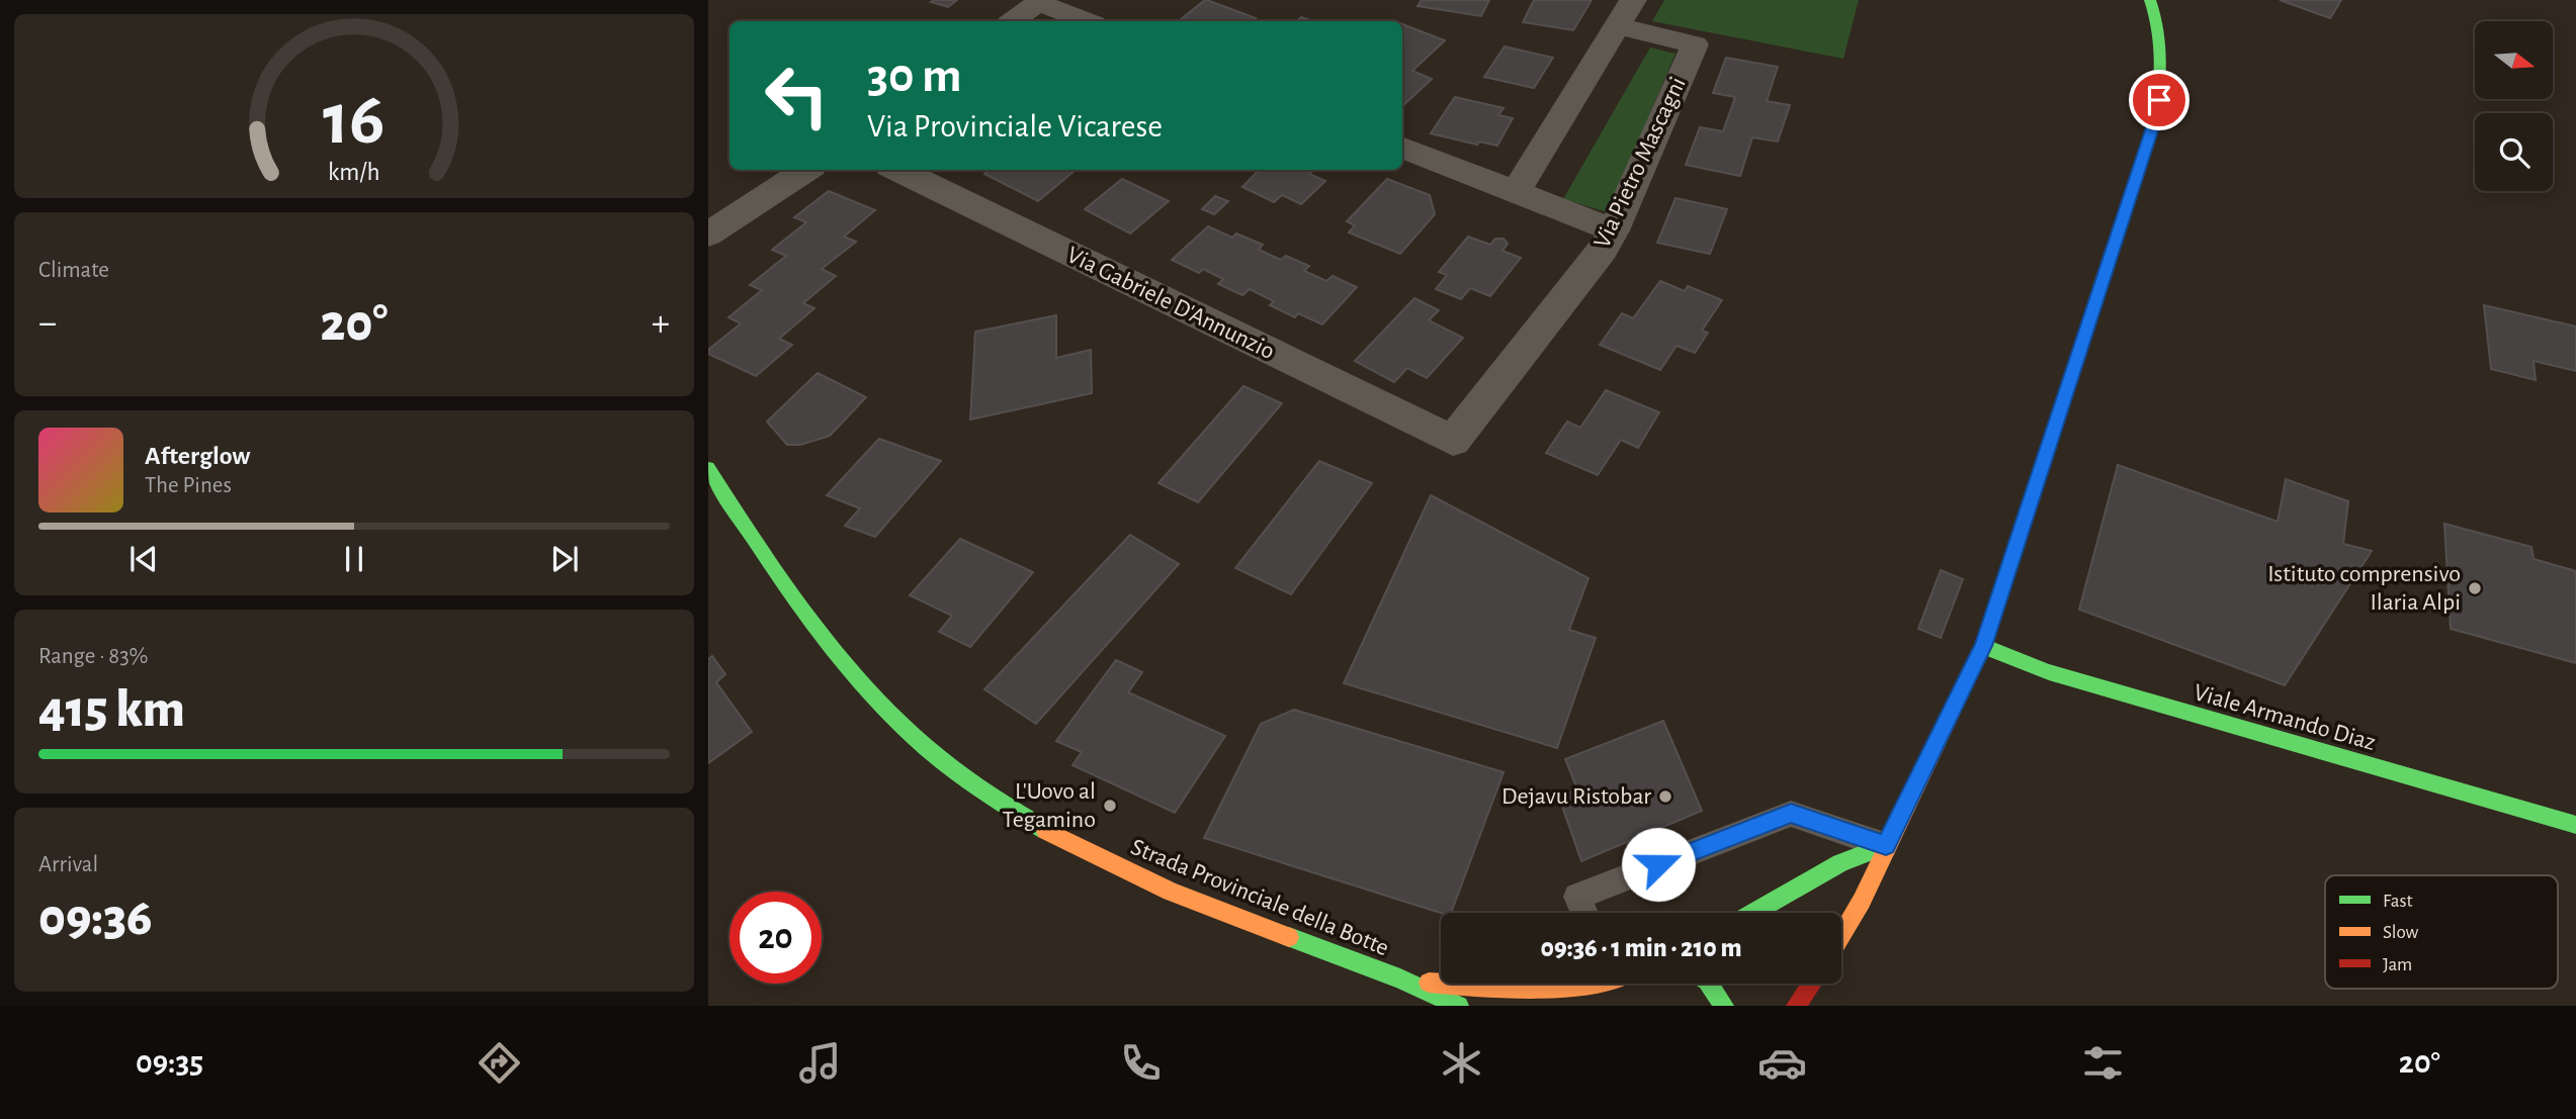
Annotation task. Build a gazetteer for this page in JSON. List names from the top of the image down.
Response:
{
  "streets": {
    "main road": ["Viale Armando Diaz", "Strada Provinciale della Botte"],
    "street": ["Via Pietro Mascagni", "Via Gabriele D'Annunzio"]
  },
  "crossings": [
    ["Via Pietro Mascagni", "Via Gabriele D'Annunzio"]
  ],
  "places": ["Istituto comprensivo Ilaria Alpi", "Dejavu Ristobar", "L'Uovo al Tegamino"],
  "legend": ["Fast", "Slow", "Jam"],
  "north": "right",
  "page": {
    "turn": ["30 m", "Via Provinciale Vicarese"],
    "tile": [
      "Climate",
      ["Range · 83%", "415 km"],
      ["Arrival", "09:36"]
    ],
    "heat": ["−", "20°", "+"],
    "song": ["Afterglow", "The Pines"],
    "limit": "20",
    "trip": "09:36 · 1 min · 210 m",
    "tabs": ["09:35", "20°"],
    "gauge": ["16", "km/h"]
  }
}
